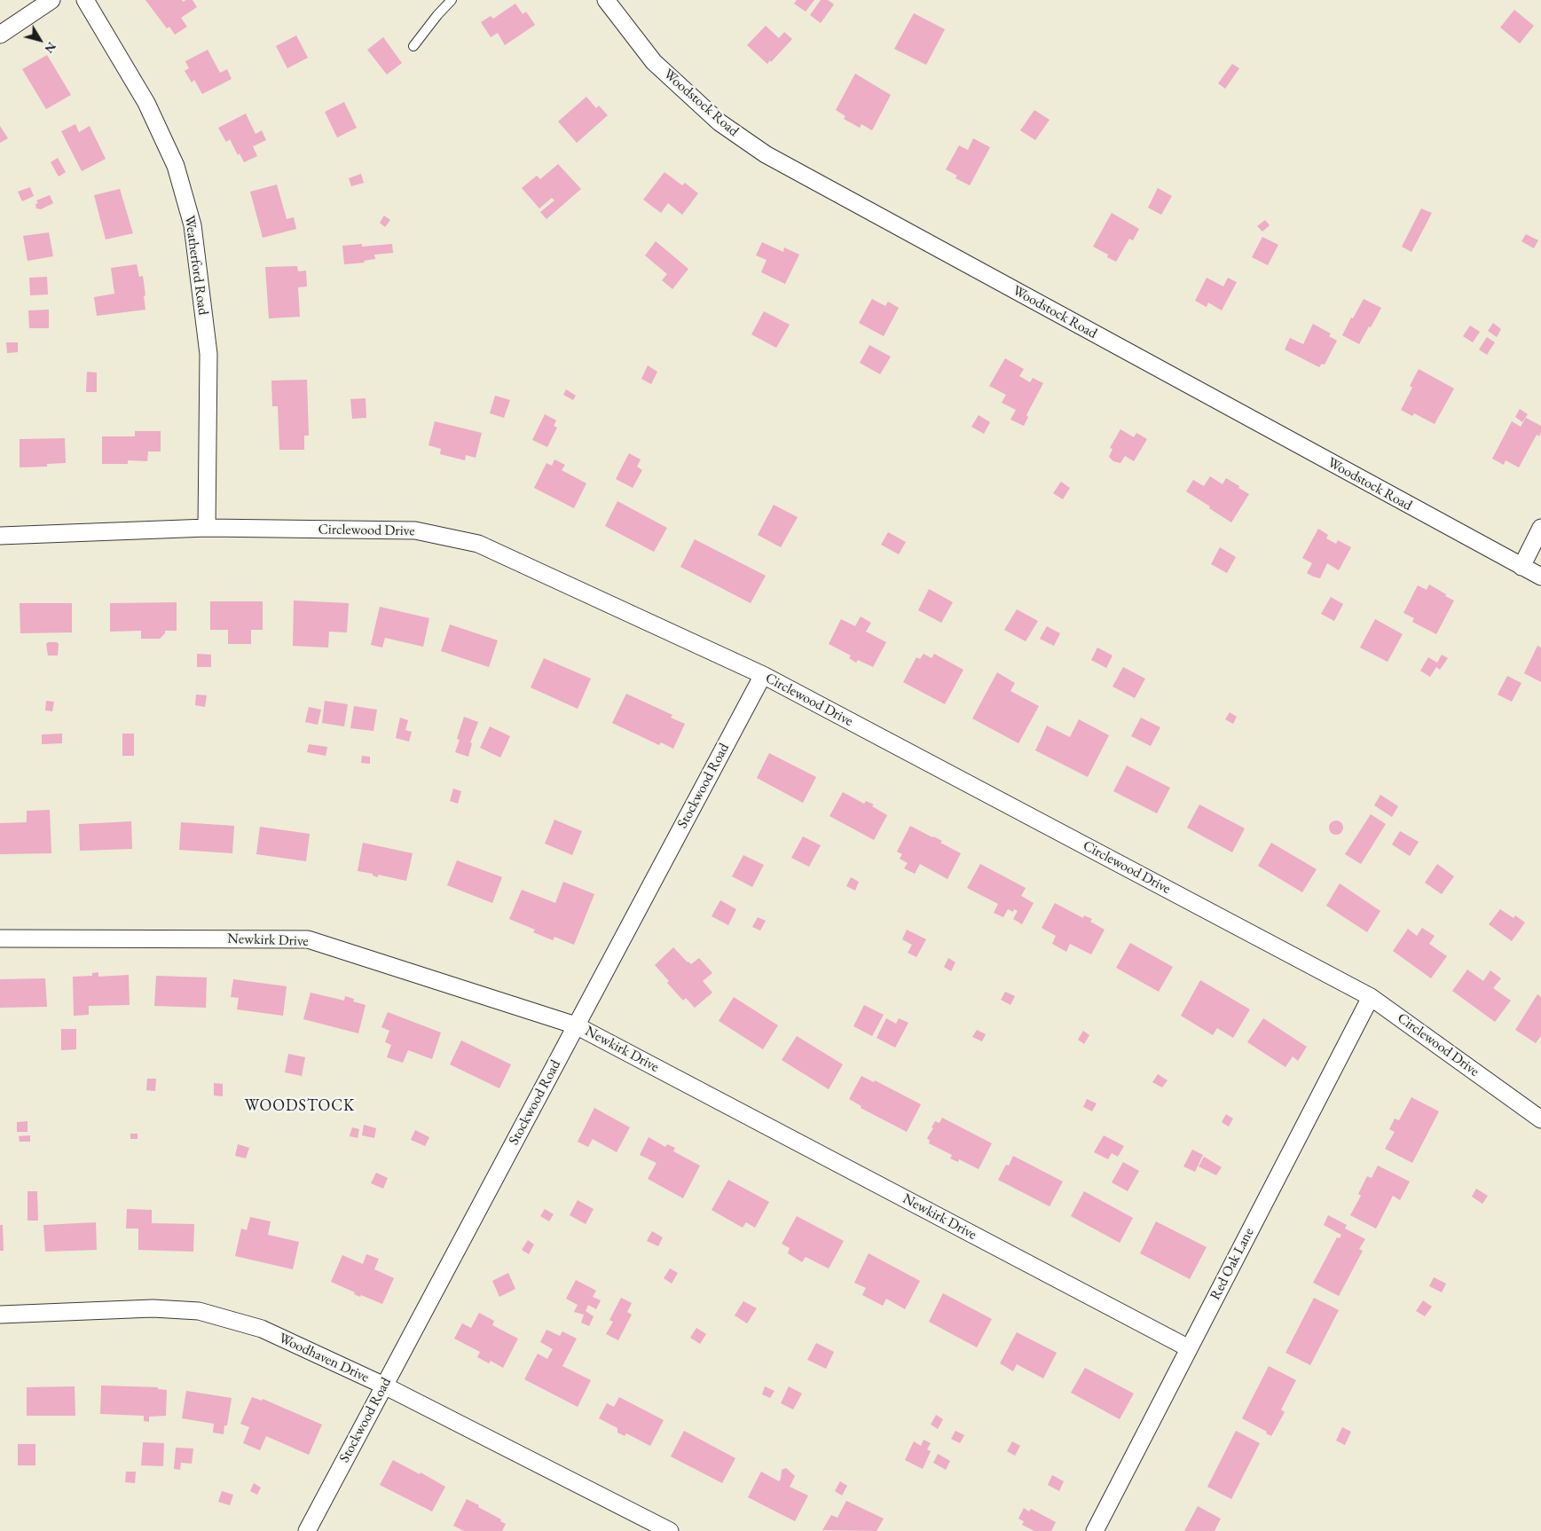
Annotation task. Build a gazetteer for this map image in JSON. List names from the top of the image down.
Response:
{
  "streets": {
    "street": [
      "Woodstock Road",
      "Weatherford Road",
      "Circlewood Drive",
      "Stockwood Road",
      "Newkirk Drive",
      "Red Oak Lane",
      "Woodhaven Drive"
    ]
  },
  "crossings": [
    ["Weatherford Road", "Circlewood Drive"],
    ["Circlewood Drive", "Stockwood Road"],
    ["Circlewood Drive", "Red Oak Lane"],
    ["Stockwood Road", "Newkirk Drive"],
    ["Stockwood Road", "Woodhaven Drive"],
    ["Newkirk Drive", "Red Oak Lane"]
  ],
  "districts": ["WOODSTOCK"],
  "north": "bottom right"
}
